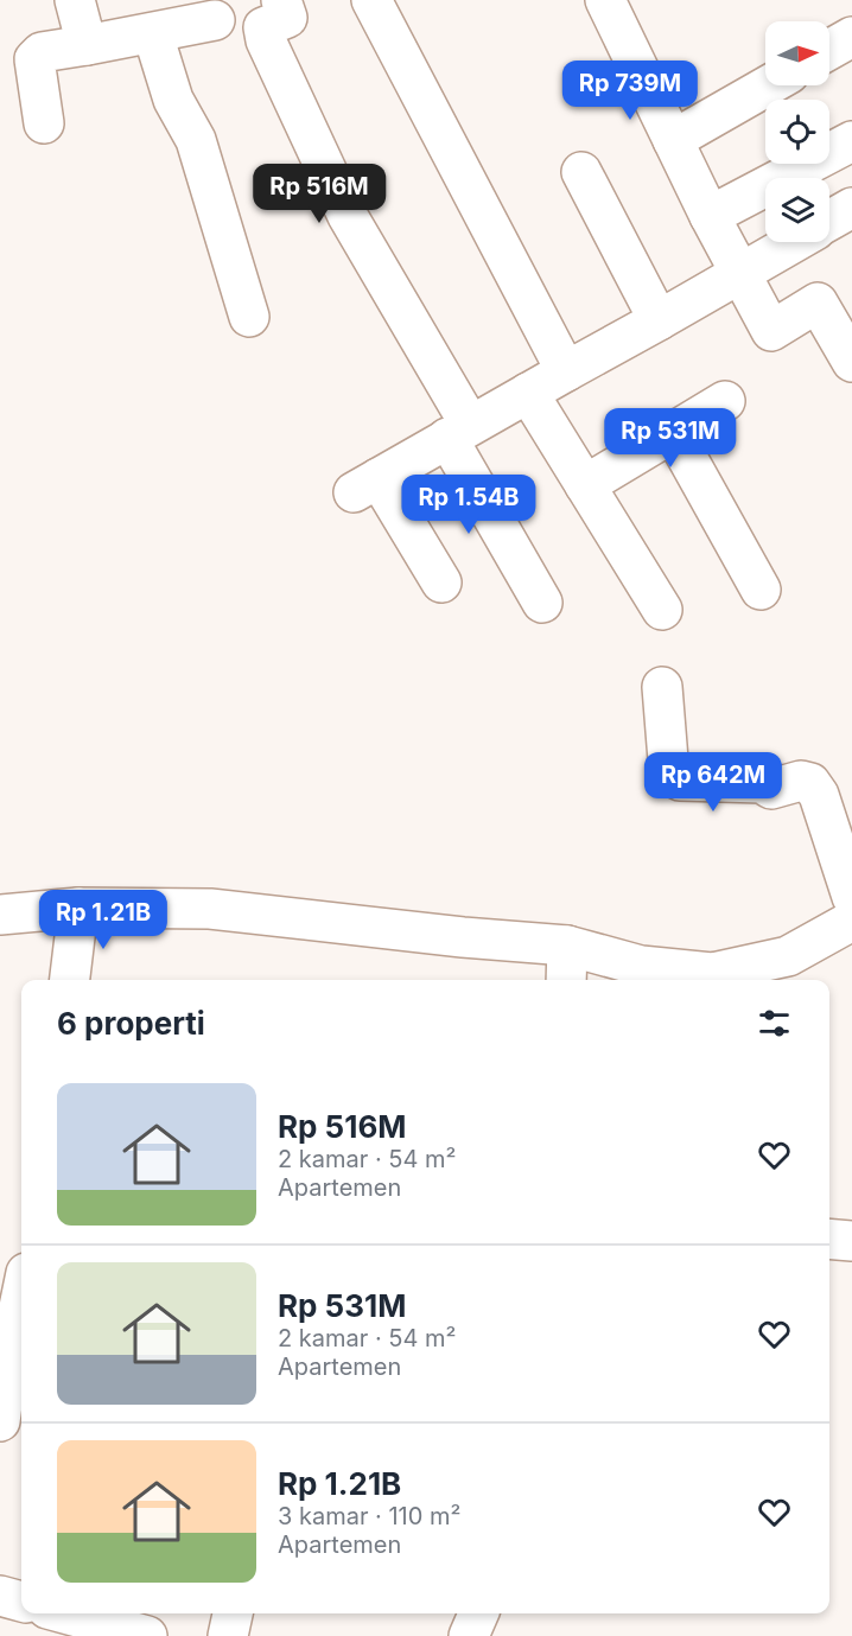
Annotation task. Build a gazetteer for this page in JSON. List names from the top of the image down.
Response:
{
  "north": "right",
  "page": {
    "price": [
      "Rp 739M",
      "Rp 516M",
      "Rp 531M",
      "Rp 1.54B",
      "Rp 642M",
      "Rp 1.21B"
    ],
    "heading": "6 properti",
    "list": [
      {
        "name": "Rp 516M",
        "note": "2 kamar · 54 m² · Apartemen"
      },
      {
        "name": "Rp 531M",
        "note": "2 kamar · 54 m² · Apartemen"
      },
      {
        "name": "Rp 1.21B",
        "note": "3 kamar · 110 m² · Apartemen"
      }
    ]
  }
}
